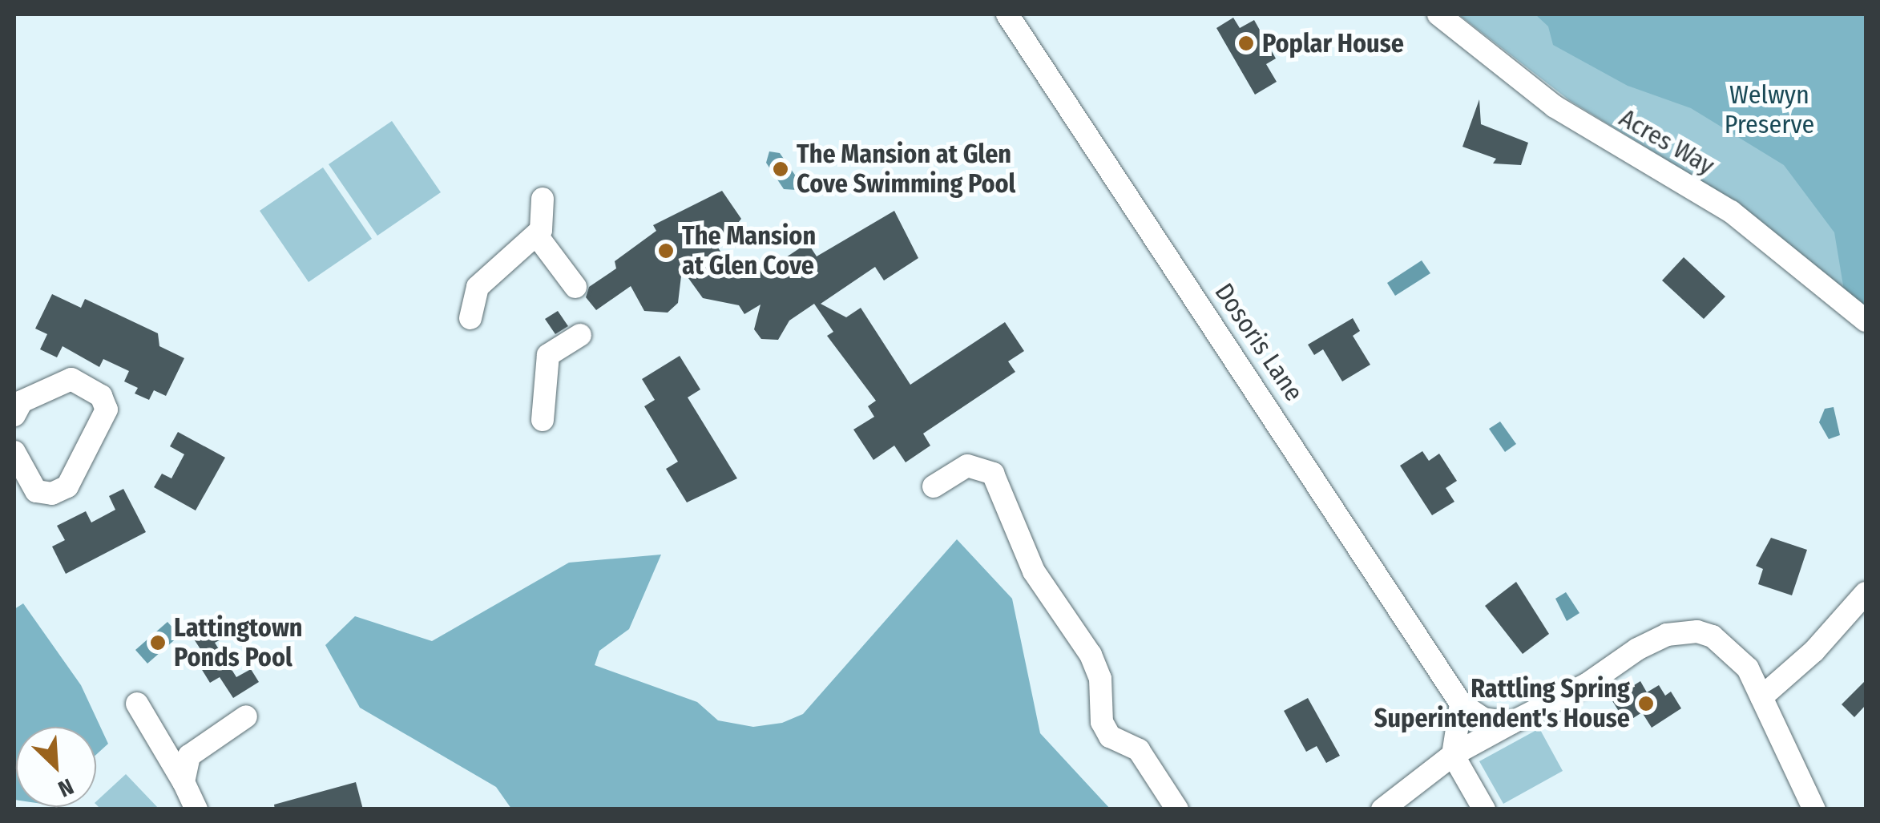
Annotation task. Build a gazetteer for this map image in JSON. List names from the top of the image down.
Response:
{
  "streets": {
    "street": ["Acres Way", "Dosoris Lane"]
  },
  "parks": ["Welwyn Preserve"],
  "places": [
    "Poplar House",
    "The Mansion at Glen Cove Swimming Pool",
    "The Mansion at Glen Cove",
    "Lattingtown Ponds Pool",
    "Rattling Spring Superintendent's House"
  ],
  "north": "bottom right"
}
